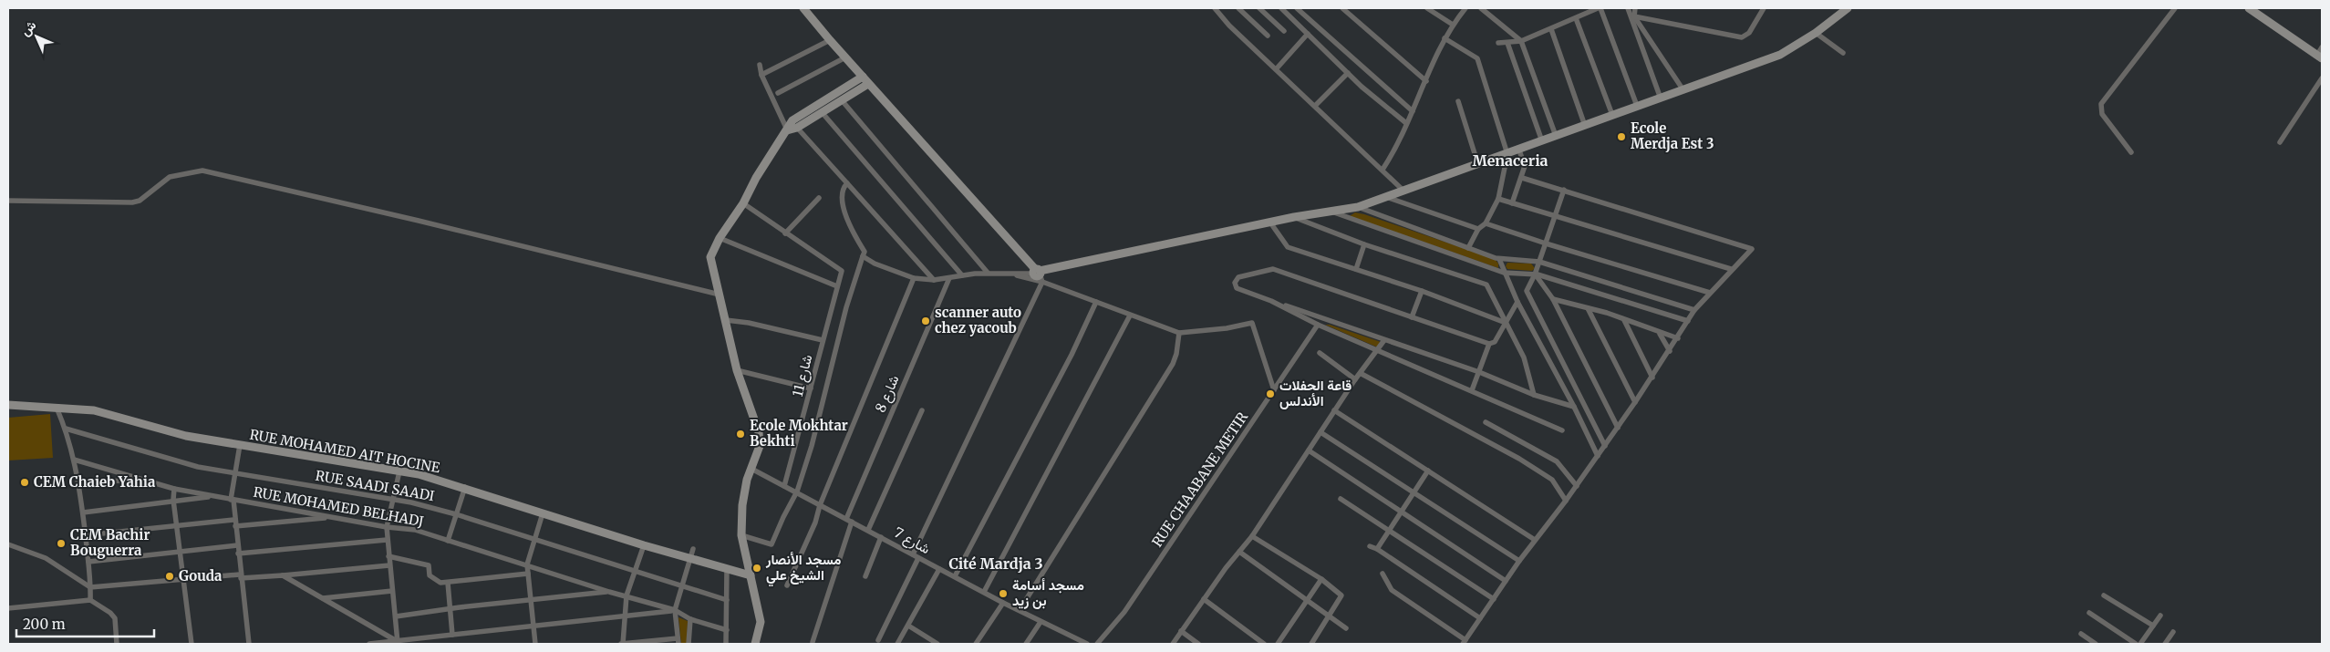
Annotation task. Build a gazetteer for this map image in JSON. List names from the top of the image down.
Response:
{
  "streets": {
    "street": [
      "شارع 11",
      "شارع 8",
      "RUE MOHAMED AIT HOCINE",
      "RUE CHAABANE METIR",
      "RUE SAADI SAADI",
      "RUE MOHAMED BELHADJ",
      "شارع 7"
    ]
  },
  "crossings": [
    ["شارع 11", "شارع 7"],
    ["شارع 8", "شارع 7"]
  ],
  "districts": ["Menaceria", "Cité Mardja 3"],
  "places": [
    "Ecole Merdja Est 3",
    "scanner auto chez yacoub",
    "قاعة الحفلات الأندلس",
    "Ecole Mokhtar Bekhti",
    "CEM Chaieb Yahia",
    "CEM Bachir Bouguerra",
    "مسجد الأنصار الشيخ علي",
    "Gouda",
    "مسجد أسامة بن زيد"
  ],
  "scale_bar": "200 m",
  "north": "top left"
}
